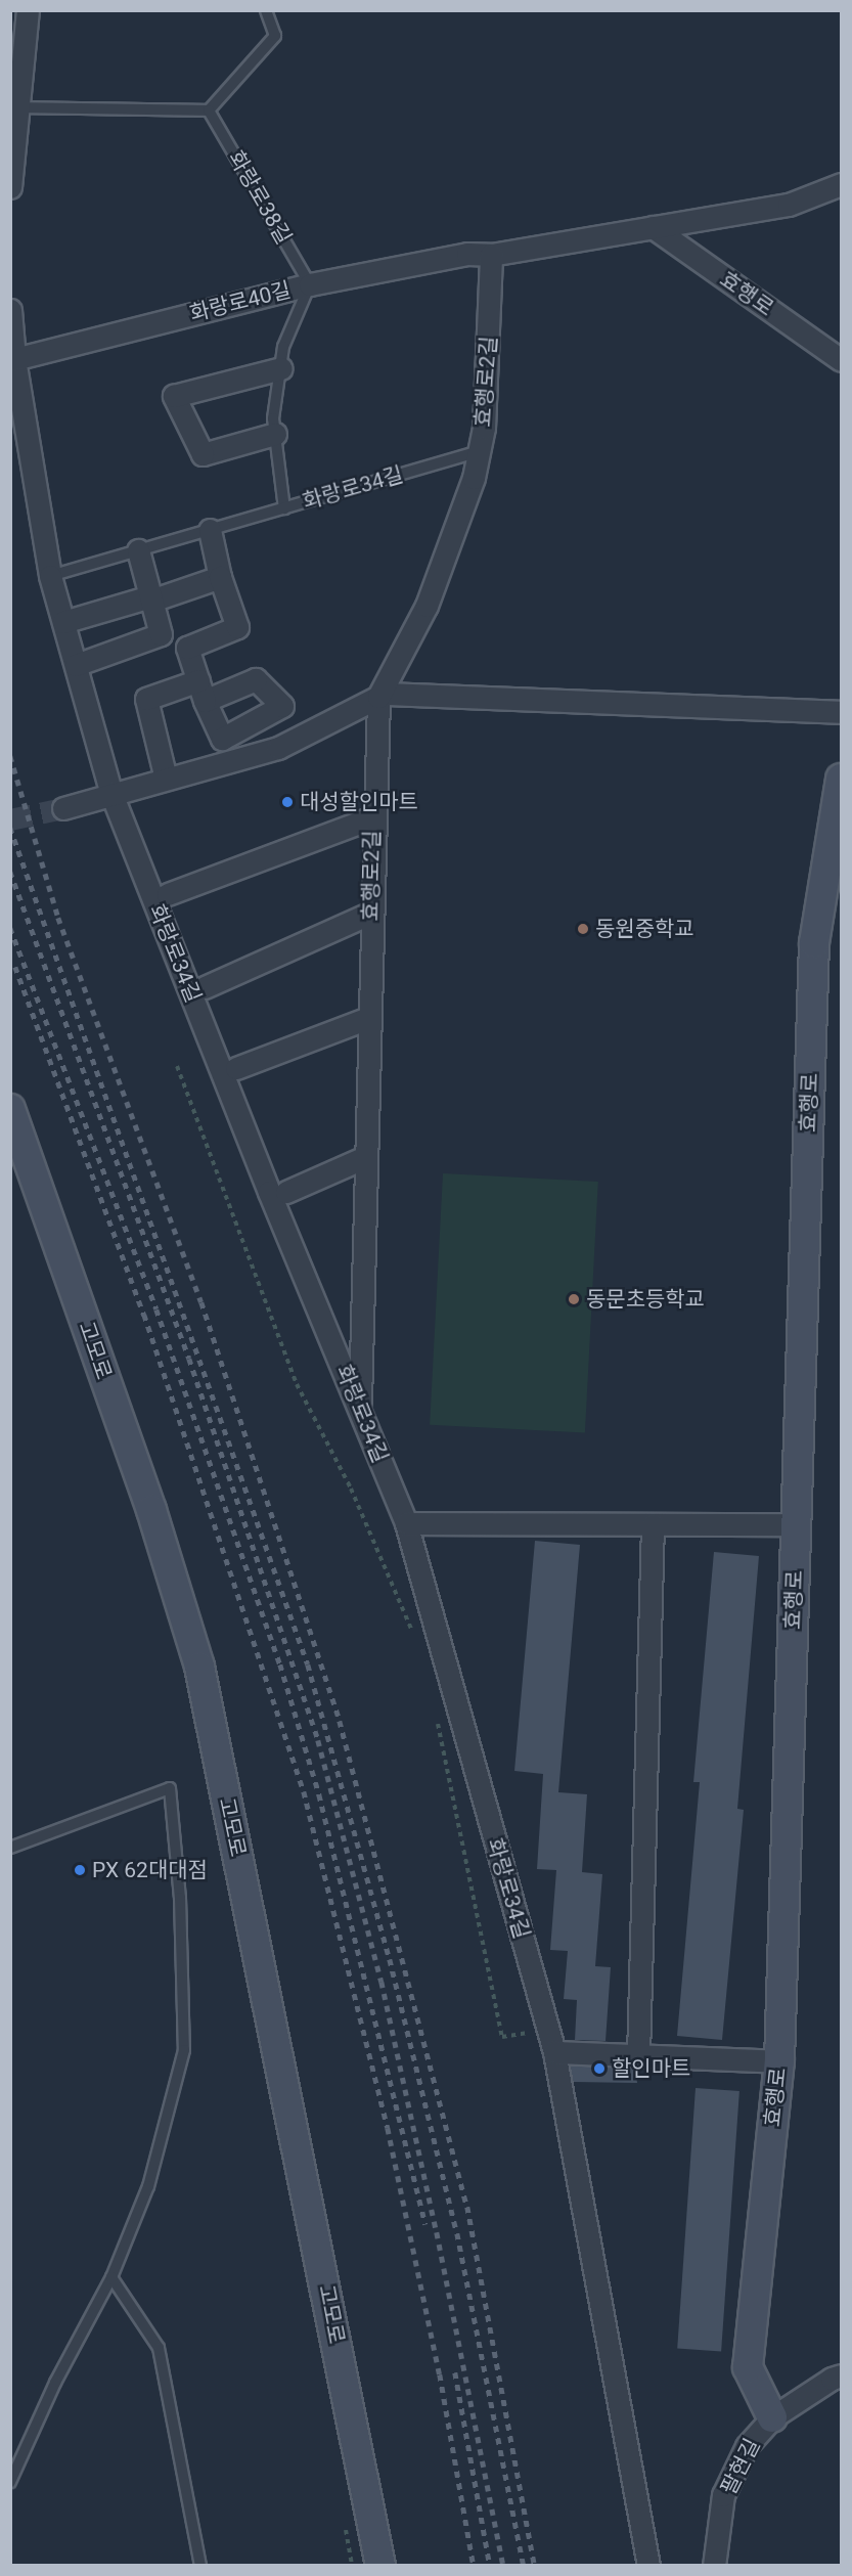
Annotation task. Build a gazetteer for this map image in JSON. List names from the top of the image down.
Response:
{
  "streets": {
    "main road": ["효행로", "고모로"],
    "street": [
      "화랑로40길",
      "효행로2길",
      "화랑로34길",
      "팔현길"
    ],
    "lane": ["화랑로38길"]
  },
  "crossings": [
    ["화랑로38길", "화랑로40길"],
    ["효행로", "팔현길"],
    ["화랑로40길", "효행로2길"],
    ["화랑로40길", "화랑로34길"],
    ["효행로2길", "화랑로34길"]
  ],
  "places": [
    "대성할인마트",
    "동원중학교",
    "동문초등학교",
    "PX 62대대점",
    "할인마트"
  ]
}
